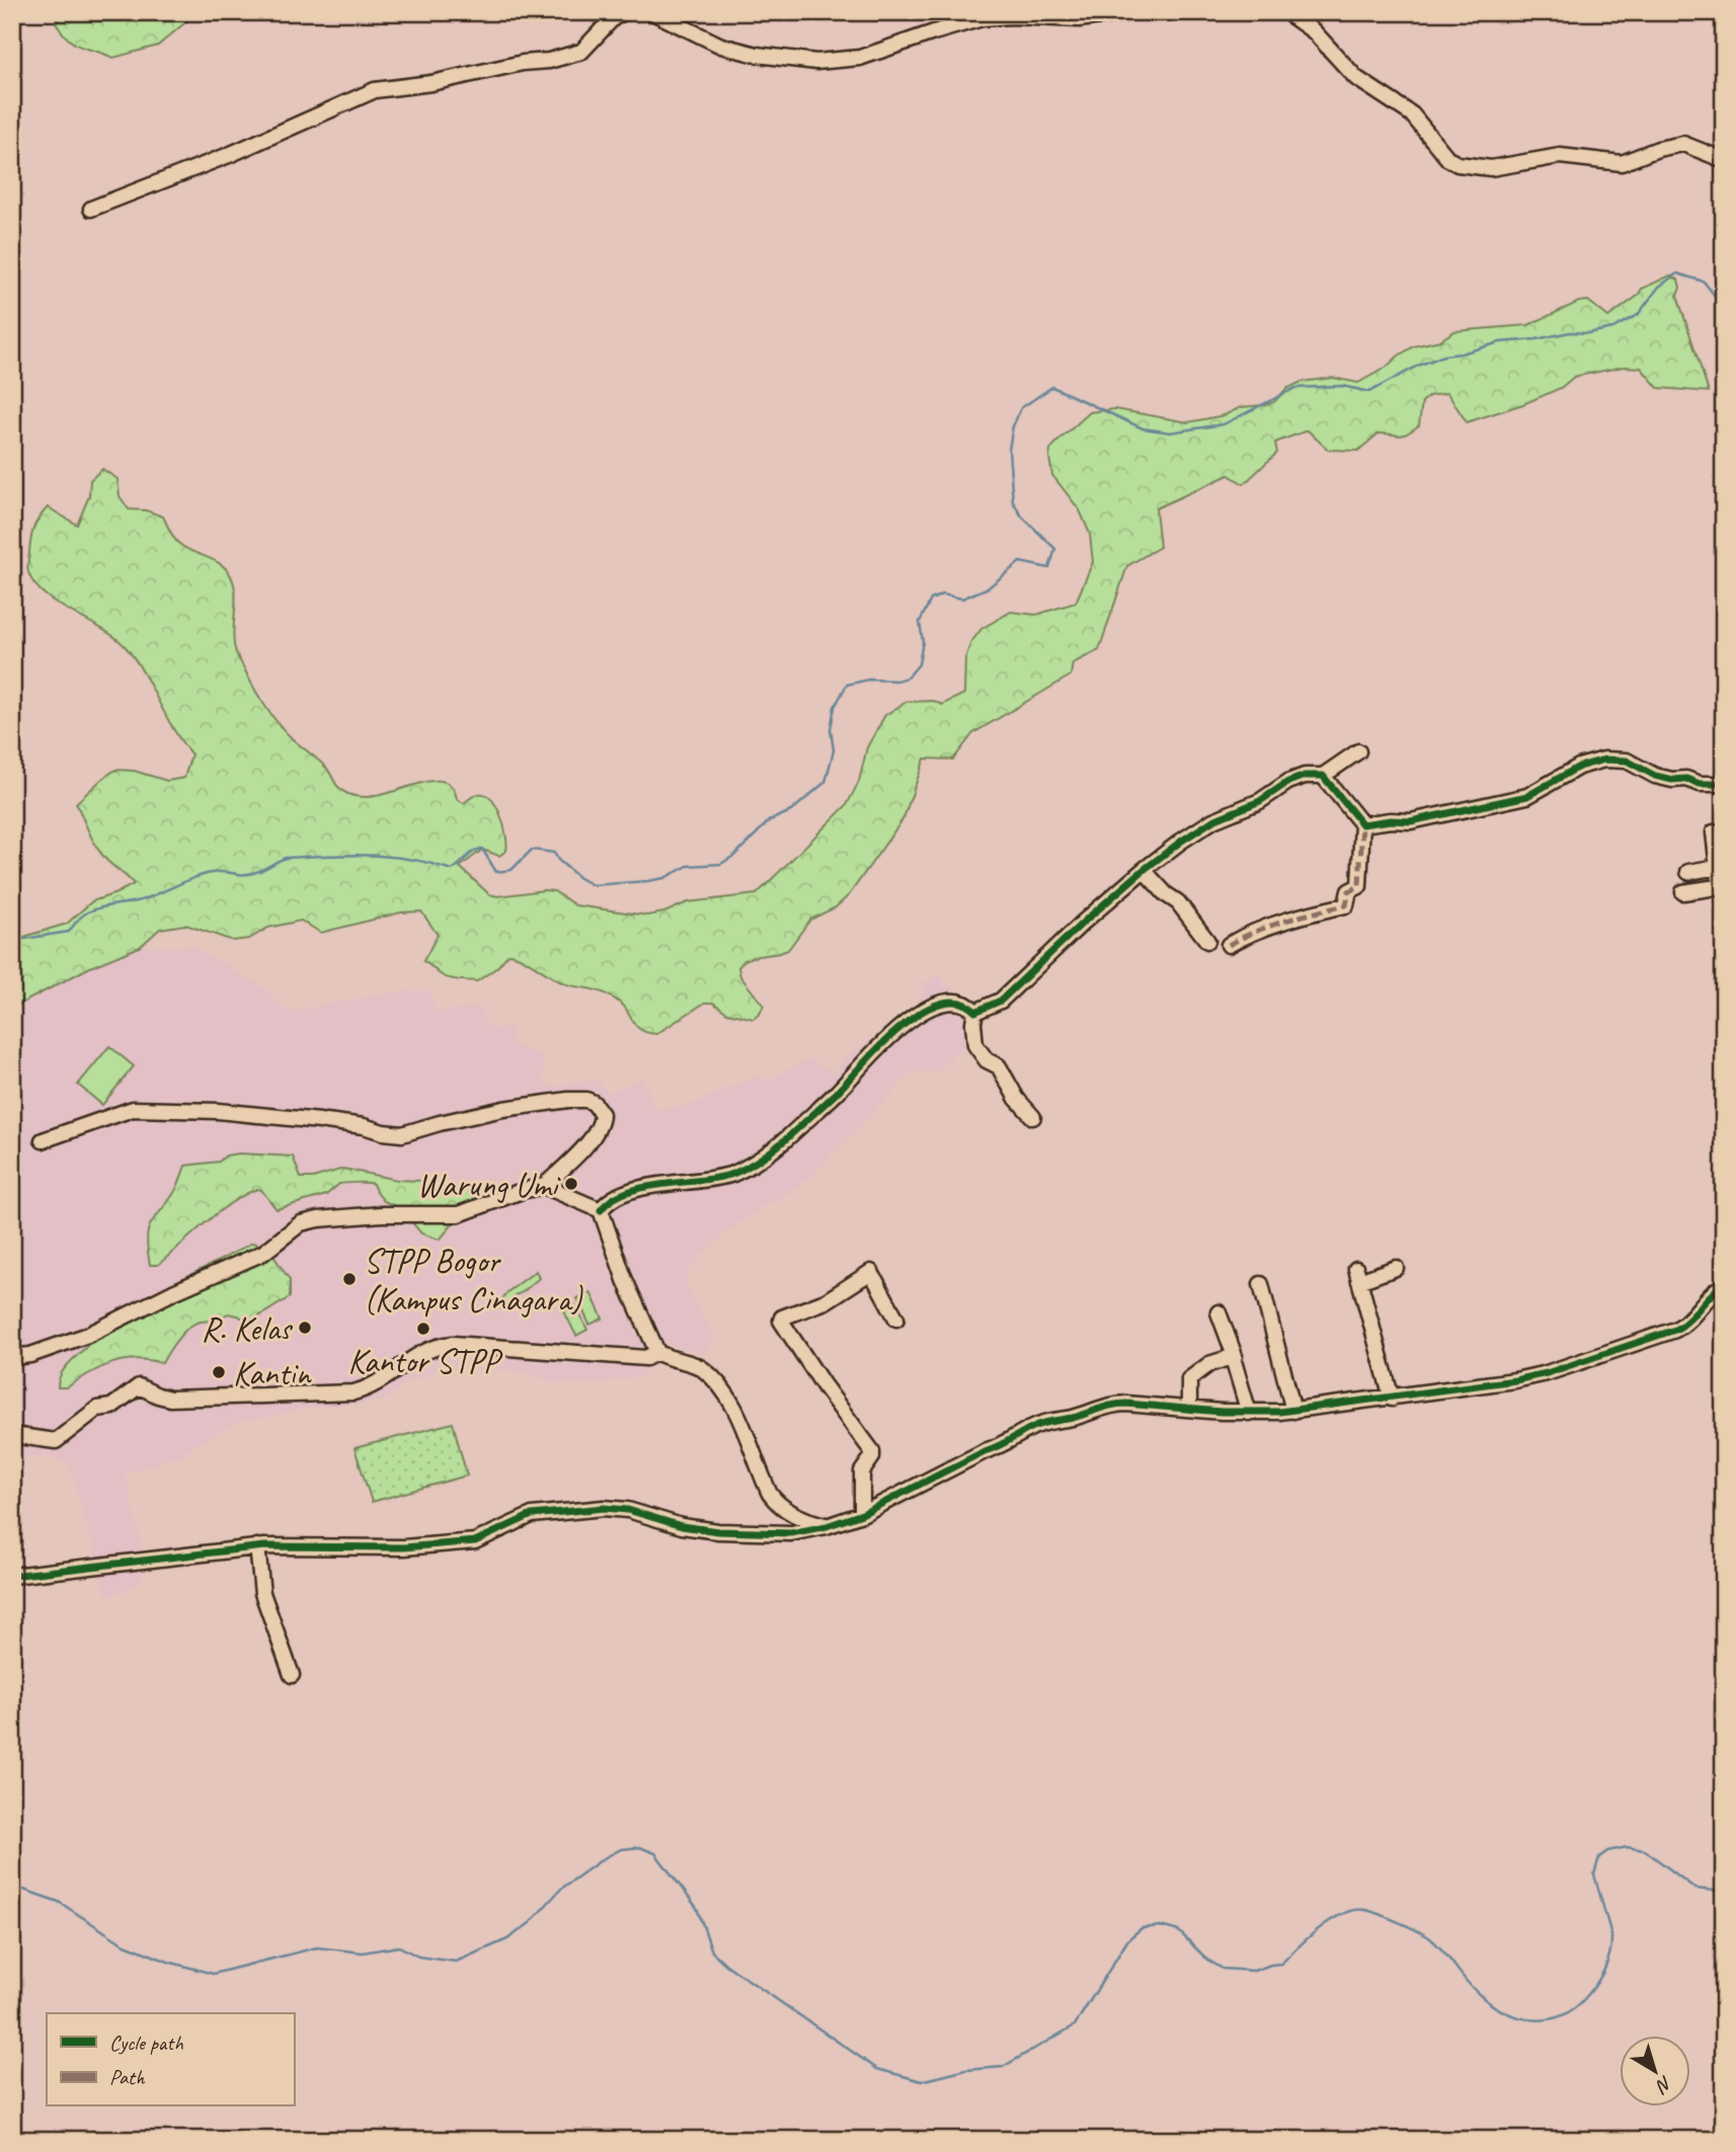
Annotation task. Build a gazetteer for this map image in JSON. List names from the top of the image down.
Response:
{
  "places": [
    "Warung Umi",
    "STPP Bogor (Kampus Cinagara)",
    "R. Kelas",
    "Kantor STPP",
    "Kantin"
  ],
  "legend": ["Cycle path", "Path"],
  "north": "bottom right"
}
